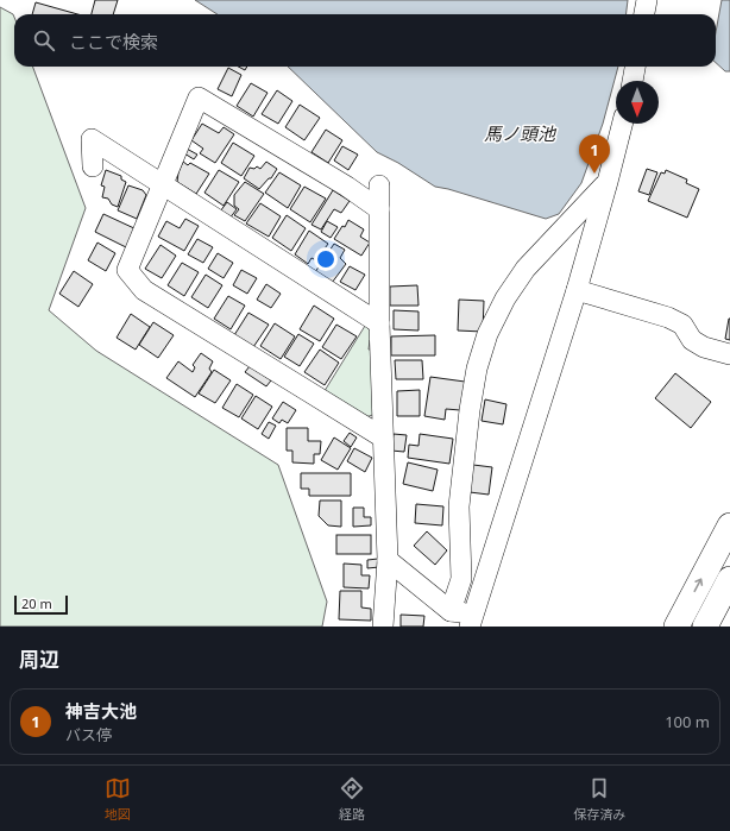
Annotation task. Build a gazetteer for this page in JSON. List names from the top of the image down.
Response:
{
  "water": ["馬ノ頭池"],
  "scale_bar": "20 m",
  "north": "bottom",
  "page": {
    "search": "ここで検索",
    "pins": "1",
    "scale": "20 m",
    "heading": "周辺",
    "list": [
      {
        "mark": "1",
        "name": "神吉大池",
        "note": "バス停",
        "value": "100 m"
      }
    ],
    "nav": ["地図", "経路", "保存済み"]
  }
}
